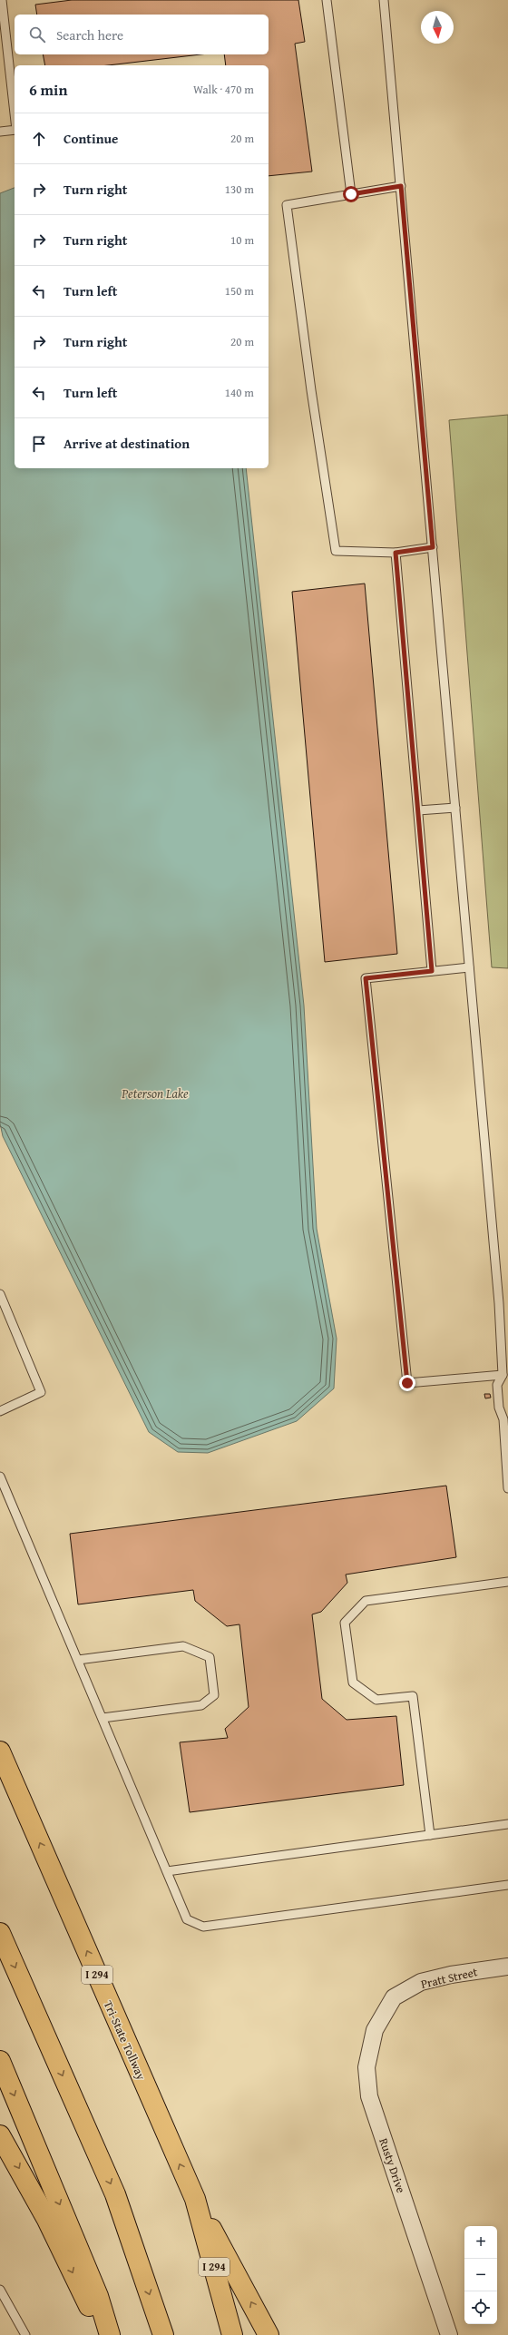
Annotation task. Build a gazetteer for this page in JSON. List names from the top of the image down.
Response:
{
  "streets": {
    "highway": ["I 294", "Tri-State Tollway"],
    "street": ["Pratt Street", "Rusty Drive"]
  },
  "crossings": [
    ["Pratt Street", "Rusty Drive"]
  ],
  "water": ["Peterson Lake"],
  "north": "bottom",
  "page": {
    "search": "Search here",
    "heading": ["6 min", "Walk · 470 m"],
    "list": [
      ["Continue", "20 m"],
      ["Turn right", "130 m"],
      ["Turn right", "10 m"],
      ["Turn left", "150 m"],
      ["Turn right", "20 m"],
      ["Turn left", "140 m"],
      "Arrive at destination"
    ],
    "map_buttons": ["+", "−"]
  }
}
